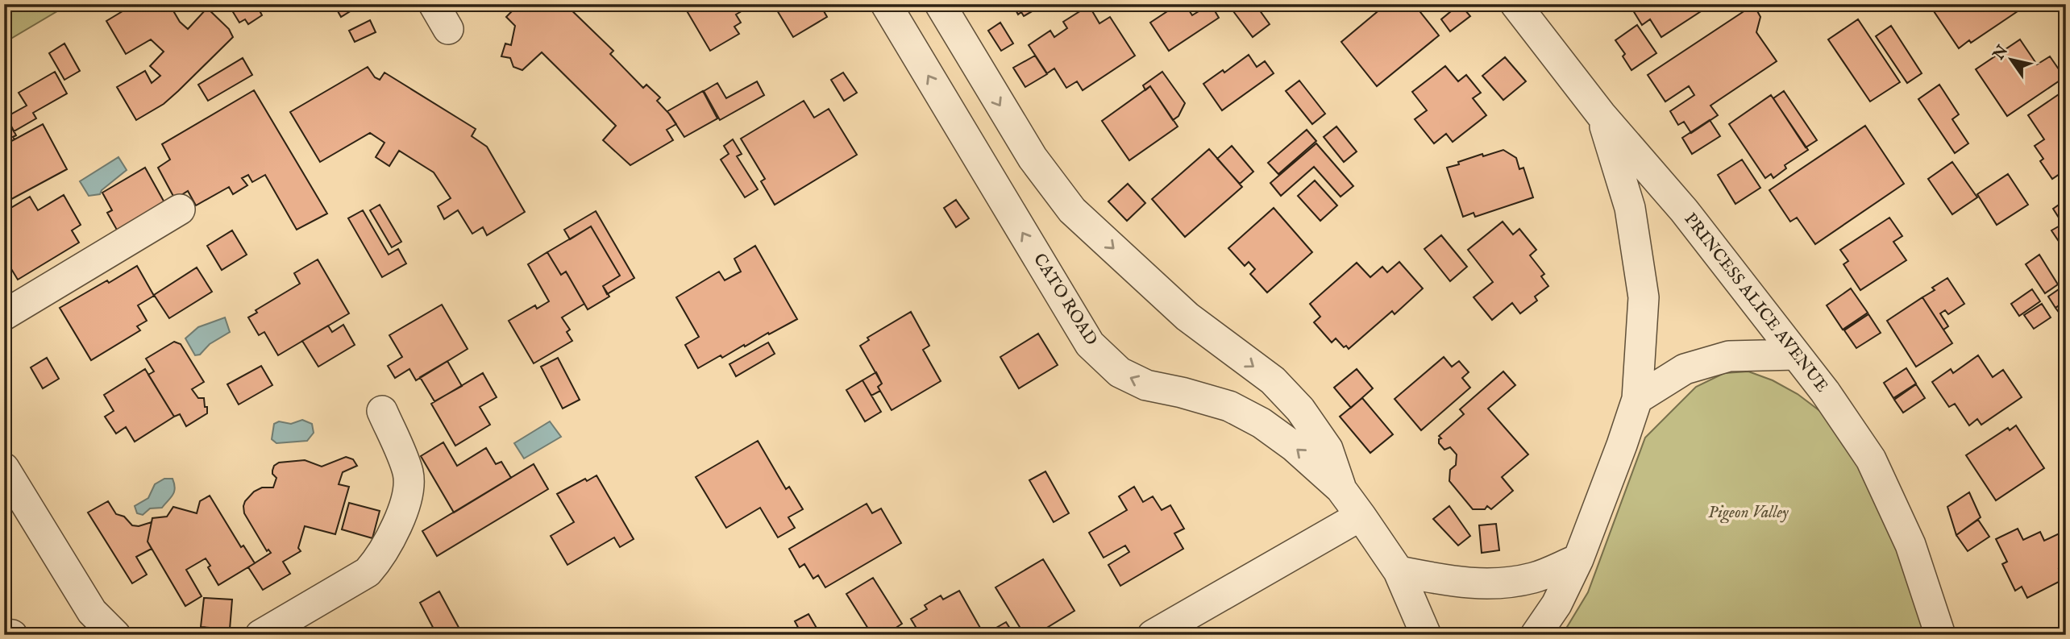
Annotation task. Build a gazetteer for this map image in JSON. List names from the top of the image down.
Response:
{
  "streets": {
    "street": ["CATO ROAD", "PRINCESS ALICE AVENUE"]
  },
  "parks": ["Pigeon Valley"],
  "north": "top left"
}
